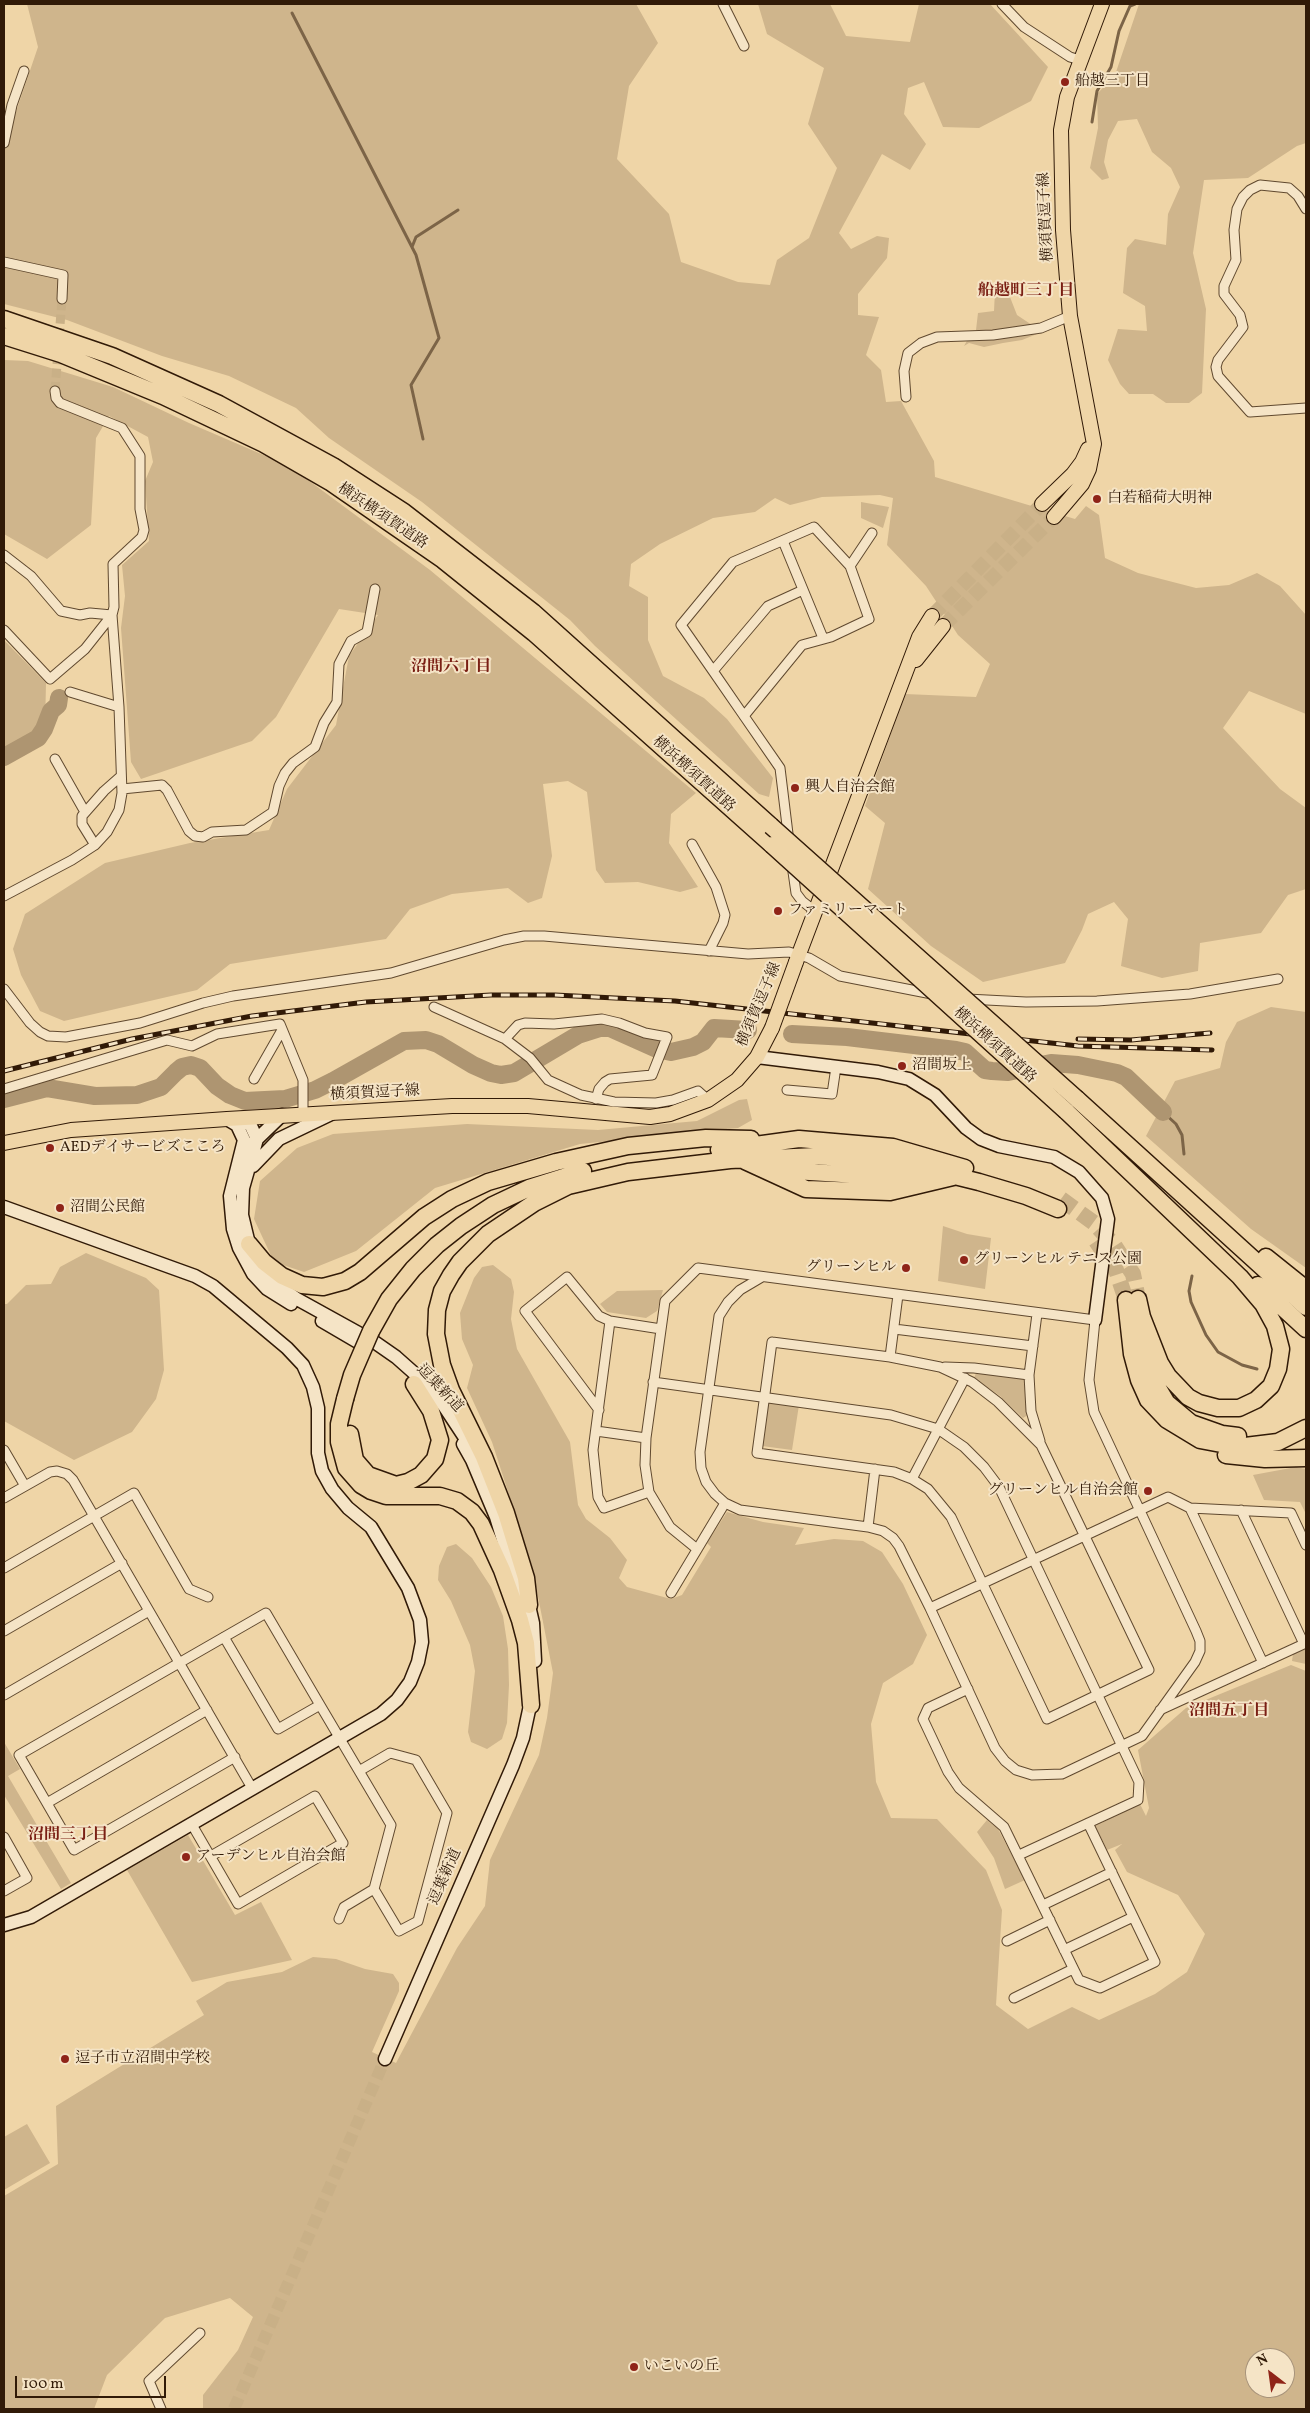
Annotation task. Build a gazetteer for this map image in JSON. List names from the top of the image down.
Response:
{
  "streets": {
    "highway": ["横浜横須賀道路"],
    "main road": ["横須賀逗子線"],
    "street": ["逗葉新道"]
  },
  "districts": [
    "船越町三丁目",
    "沼間六丁目",
    "沼間五丁目",
    "沼間三丁目"
  ],
  "places": [
    "船越三丁目",
    "白若稲荷大明神",
    "興人自治会館",
    "ファミリーマート",
    "沼間坂上",
    "AEDデイサービズこころ",
    "沼間公民館",
    "グリーンヒル テニス公園",
    "グリーンヒル",
    "グリーンヒル自治会館",
    "アーデンヒル自治会館",
    "逗子市立沼間中学校",
    "いこいの丘"
  ],
  "scale_bar": "100 m",
  "north": "top left"
}
